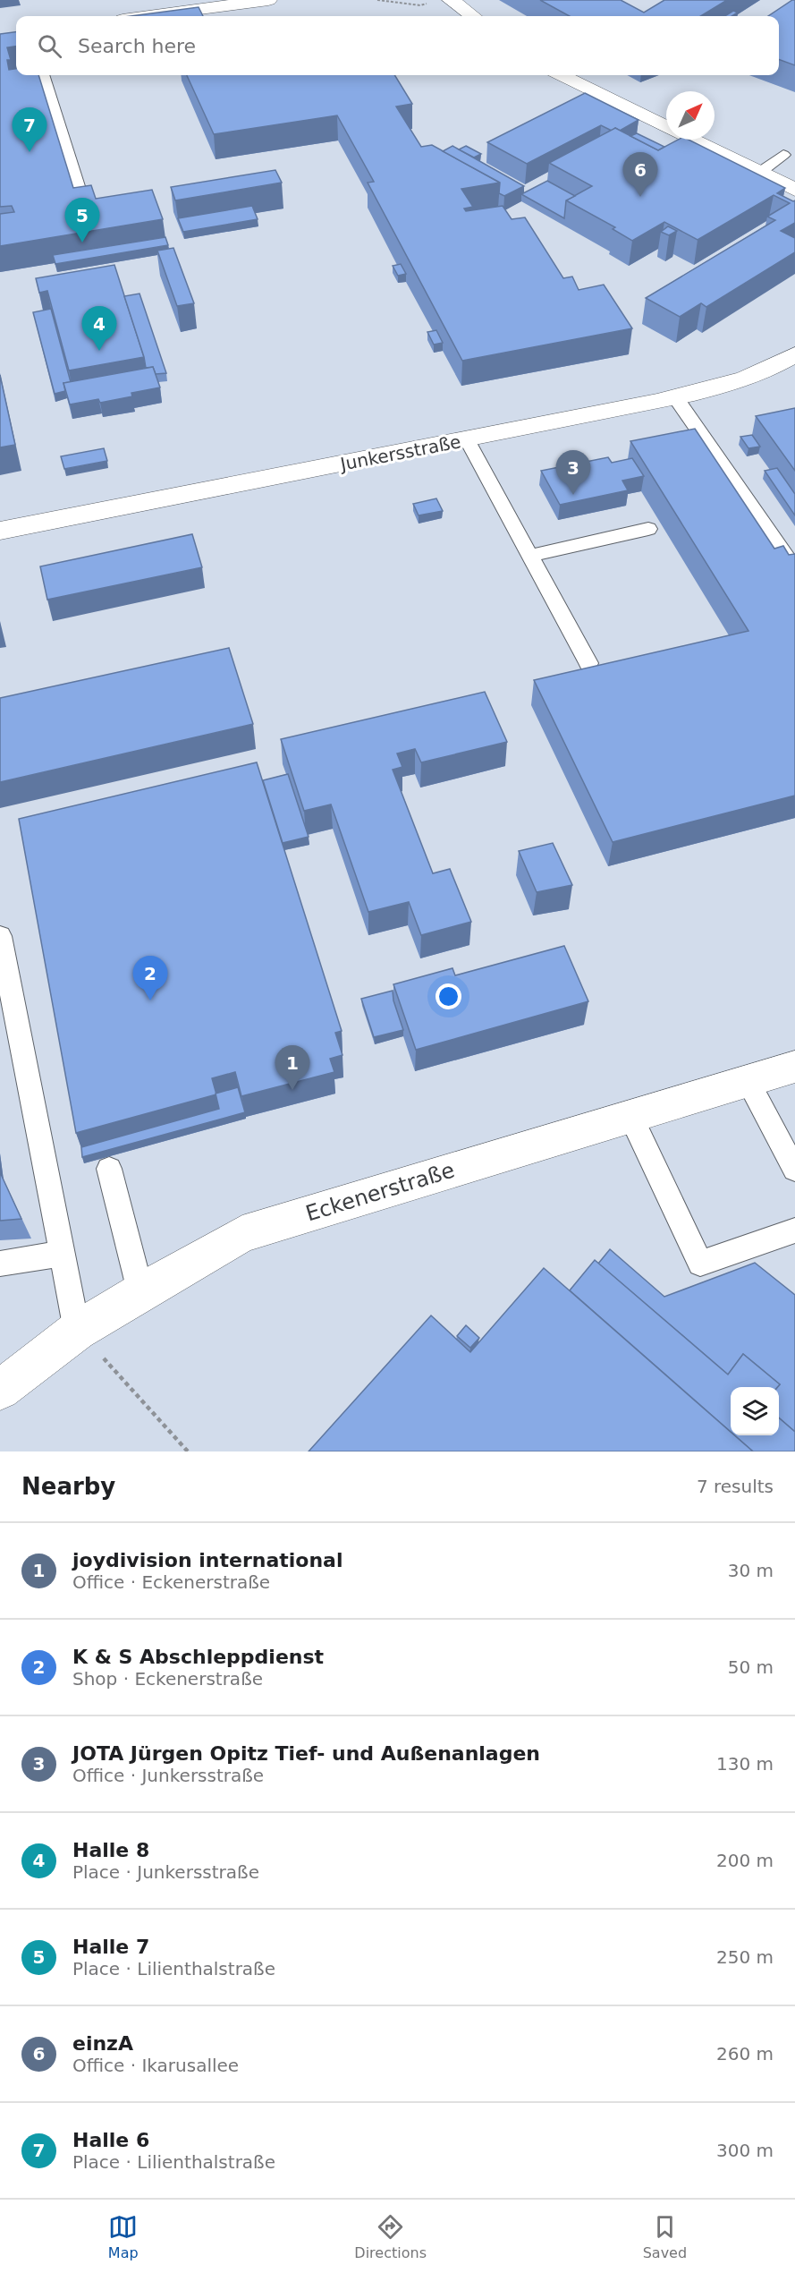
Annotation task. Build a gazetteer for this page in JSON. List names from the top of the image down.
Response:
{
  "streets": {
    "street": ["Junkersstraße", "Eckenerstraße"]
  },
  "north": "top right",
  "page": {
    "search": "Search here",
    "pins": [
      "7",
      "6",
      "5",
      "4",
      "3",
      "2",
      "1"
    ],
    "heading": ["Nearby", "7 results"],
    "list": [
      {
        "mark": "1",
        "name": "joydivision international",
        "note": "Office · Eckenerstraße",
        "value": "30 m"
      },
      {
        "mark": "2",
        "name": "K & S Abschleppdienst",
        "note": "Shop · Eckenerstraße",
        "value": "50 m"
      },
      {
        "mark": "3",
        "name": "JOTA Jürgen Opitz Tief- und Außenanlagen",
        "note": "Office · Junkersstraße",
        "value": "130 m"
      },
      {
        "mark": "4",
        "name": "Halle 8",
        "note": "Place · Junkersstraße",
        "value": "200 m"
      },
      {
        "mark": "5",
        "name": "Halle 7",
        "note": "Place · Lilienthalstraße",
        "value": "250 m"
      },
      {
        "mark": "6",
        "name": "einzA",
        "note": "Office · Ikarusallee",
        "value": "260 m"
      },
      {
        "mark": "7",
        "name": "Halle 6",
        "note": "Place · Lilienthalstraße",
        "value": "300 m"
      }
    ],
    "nav": ["Map", "Directions", "Saved"]
  }
}
